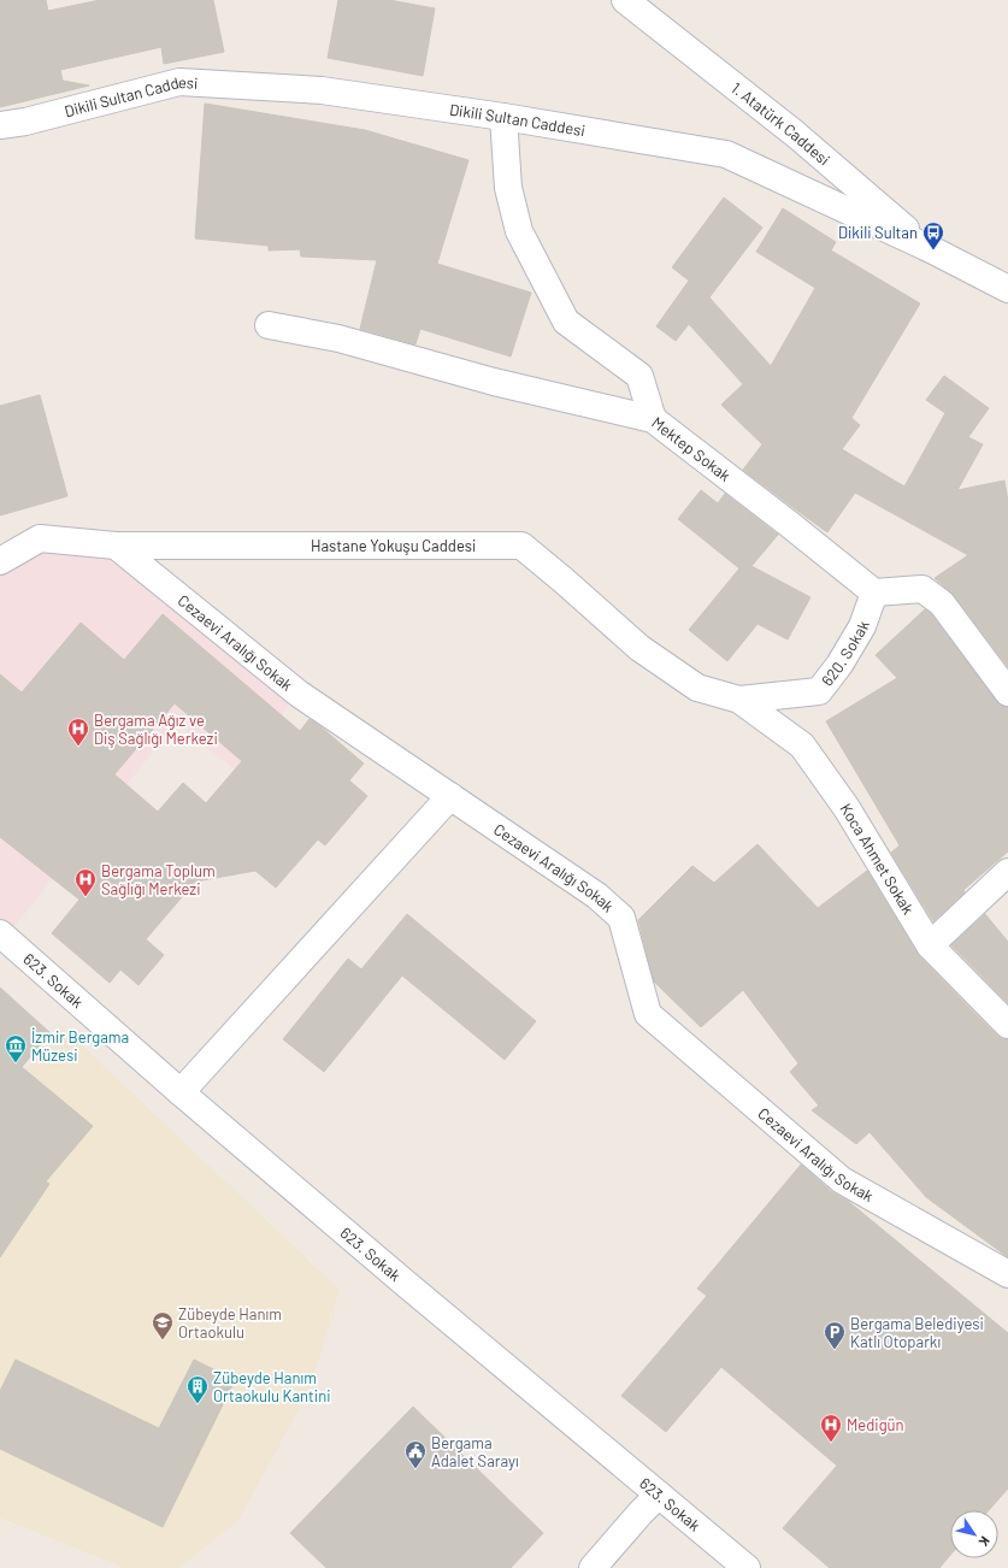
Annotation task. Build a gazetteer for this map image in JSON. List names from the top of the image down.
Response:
{
  "streets": {
    "street": [
      "Dikili Sultan Caddesi",
      "1. Atatürk Caddesi",
      "Mektep Sokak",
      "Hastane Yokuşu Caddesi",
      "Cezaevi Aralığı Sokak",
      "620. Sokak",
      "Koca Ahmet Sokak",
      "623. Sokak"
    ]
  },
  "crossings": [
    ["Dikili Sultan Caddesi", "1. Atatürk Caddesi"],
    ["Mektep Sokak", "620. Sokak"],
    ["Hastane Yokuşu Caddesi", "Cezaevi Aralığı Sokak"],
    ["Hastane Yokuşu Caddesi", "620. Sokak"],
    ["Hastane Yokuşu Caddesi", "Koca Ahmet Sokak"],
    ["620. Sokak", "Koca Ahmet Sokak"]
  ],
  "places": {
    "bus stop": ["Dikili Sultan"],
    "hospital": ["Bergama Ağız ve Diş Sağlığı Merkezi", "Bergama Toplum Sağlığı Merkezi", "Medigün"],
    "museum": ["İzmir Bergama Müzesi"],
    "school or university": ["Zübeyde Hanım Ortaokulu"],
    "parking": ["Bergama Belediyesi Katlı Otoparkı"],
    "building": ["Zübeyde Hanım Ortaokulu Kantini"],
    "public building": ["Bergama Adalet Sarayı"]
  },
  "north": "bottom right"
}
